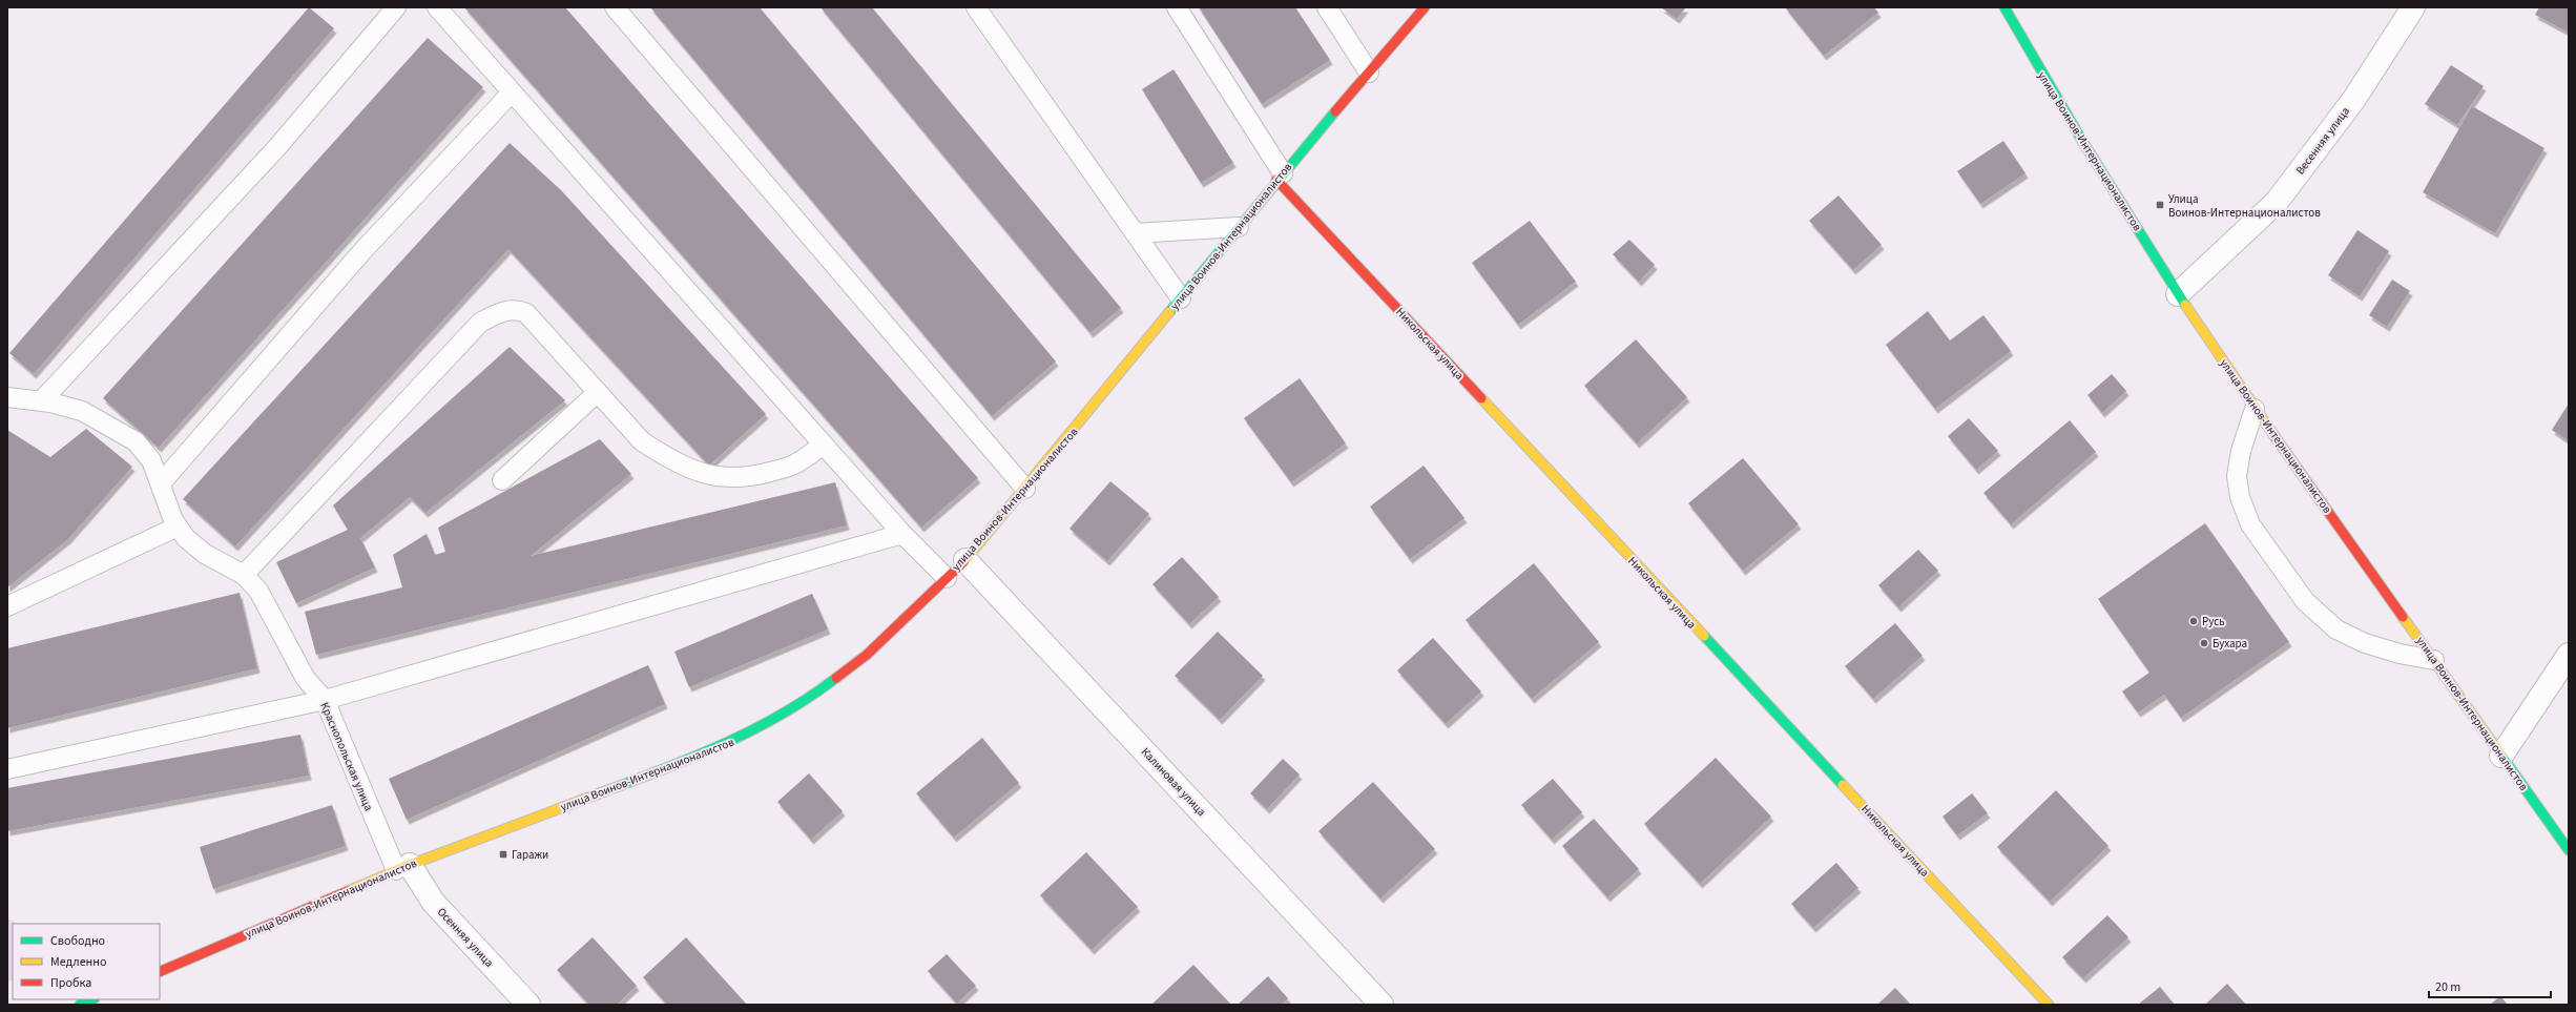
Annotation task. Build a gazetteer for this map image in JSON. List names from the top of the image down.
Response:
{
  "streets": {
    "street": [
      "Весенняя улица",
      "улица Воинов-Интернационалистов",
      "Никольская улица",
      "Калиновая улица",
      "Осенняя улица"
    ],
    "lane": ["Краснопольская улица"]
  },
  "crossings": [
    ["Весенняя улица", "улица Воинов-Интернационалистов"],
    ["улица Воинов-Интернационалистов", "Никольская улица"],
    ["улица Воинов-Интернационалистов", "Краснопольская улица"],
    ["улица Воинов-Интернационалистов", "Калиновая улица"],
    ["улица Воинов-Интернационалистов", "Осенняя улица"],
    ["Краснопольская улица", "Осенняя улица"]
  ],
  "places": {
    "transit": ["Улица Воинов-Интернационалистов", "Гаражи"],
    "other": ["Русь", "Бухара"]
  },
  "legend": ["Свободно", "Медленно", "Пробка"],
  "scale_bar": "20 m"
}
